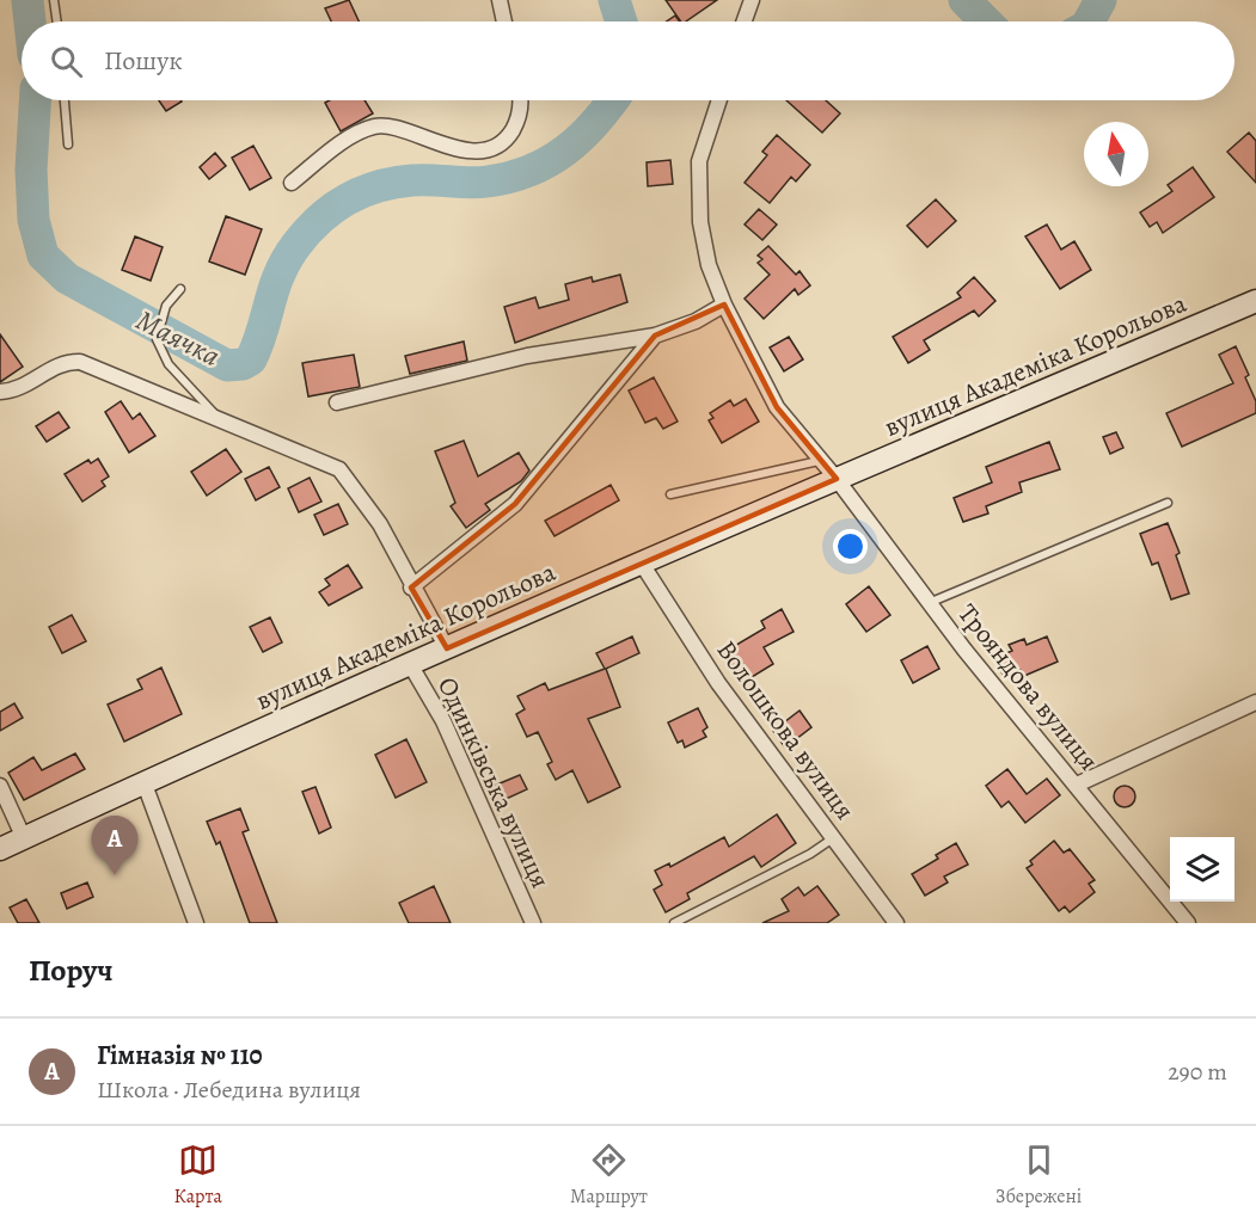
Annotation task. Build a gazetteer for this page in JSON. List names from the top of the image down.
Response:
{
  "streets": {
    "main road": ["вулиця Академіка Корольова"],
    "street": ["Трояндова вулиця", "Волошкова вулиця", "Одинківська вулиця"]
  },
  "crossings": [
    ["вулиця Академіка Корольова", "Трояндова вулиця"],
    ["вулиця Академіка Корольова", "Волошкова вулиця"],
    ["вулиця Академіка Корольова", "Одинківська вулиця"]
  ],
  "water": ["Маячка"],
  "north": "top",
  "page": {
    "search": "Пошук",
    "pins": "A",
    "heading": "Поруч",
    "list": [
      {
        "mark": "A",
        "name": "Гімназія № 110",
        "note": "Школа · Лебедина вулиця",
        "value": "290 m"
      }
    ],
    "nav": ["Карта", "Маршрут", "Збережені"]
  }
}
